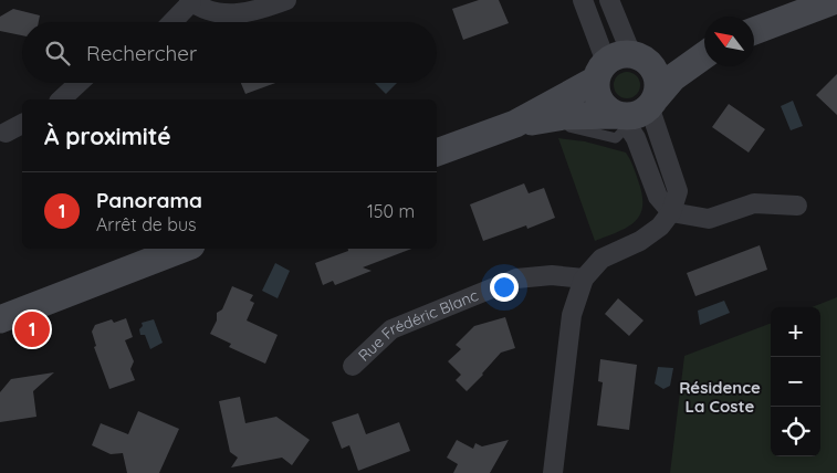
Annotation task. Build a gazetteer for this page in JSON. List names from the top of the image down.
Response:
{
  "streets": {
    "street": ["Rue Frédéric Blanc"]
  },
  "districts": ["Résidence La Coste"],
  "north": "top left",
  "page": {
    "search": "Rechercher",
    "heading": "À proximité",
    "list": [
      {
        "mark": "1",
        "name": "Panorama",
        "note": "Arrêt de bus",
        "value": "150 m"
      }
    ],
    "map_buttons": ["+", "−"],
    "pins": "1"
  }
}
